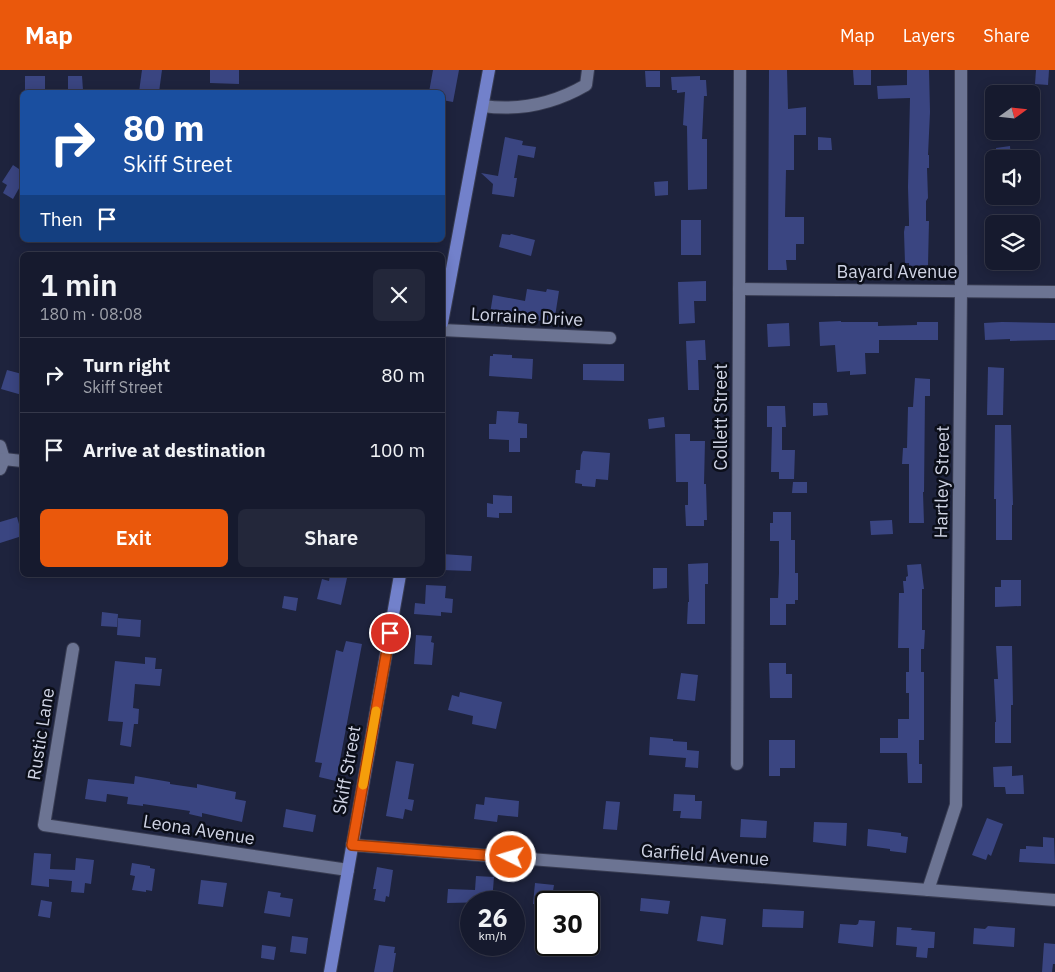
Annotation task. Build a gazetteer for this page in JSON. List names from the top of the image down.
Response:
{
  "streets": {
    "main road": ["Skiff Street"],
    "street": [
      "Bayard Avenue",
      "Lorraine Drive",
      "Collett Street",
      "Hartley Street",
      "Rustic Lane",
      "Leona Avenue",
      "Garfield Avenue"
    ]
  },
  "crossings": [
    ["Bayard Avenue", "Collett Street"],
    ["Bayard Avenue", "Hartley Street"],
    ["Hartley Street", "Garfield Avenue"],
    ["Rustic Lane", "Leona Avenue"],
    ["Skiff Street", "Leona Avenue"],
    ["Skiff Street", "Garfield Avenue"]
  ],
  "north": "right",
  "page": {
    "header": "Map",
    "nav": ["Map", "Layers", "Share"],
    "turn": ["80 m", "Skiff Street"],
    "then": "Then",
    "heading": ["1 min", "180 m · 08:08"],
    "list": [
      {
        "name": "Turn right",
        "note": "Skiff Street",
        "value": "80 m"
      },
      {
        "name": "Arrive at destination",
        "value": "100 m"
      }
    ],
    "buttons": ["Exit", "Share"],
    "speed": "26 km/h",
    "limit": "30"
  }
}
